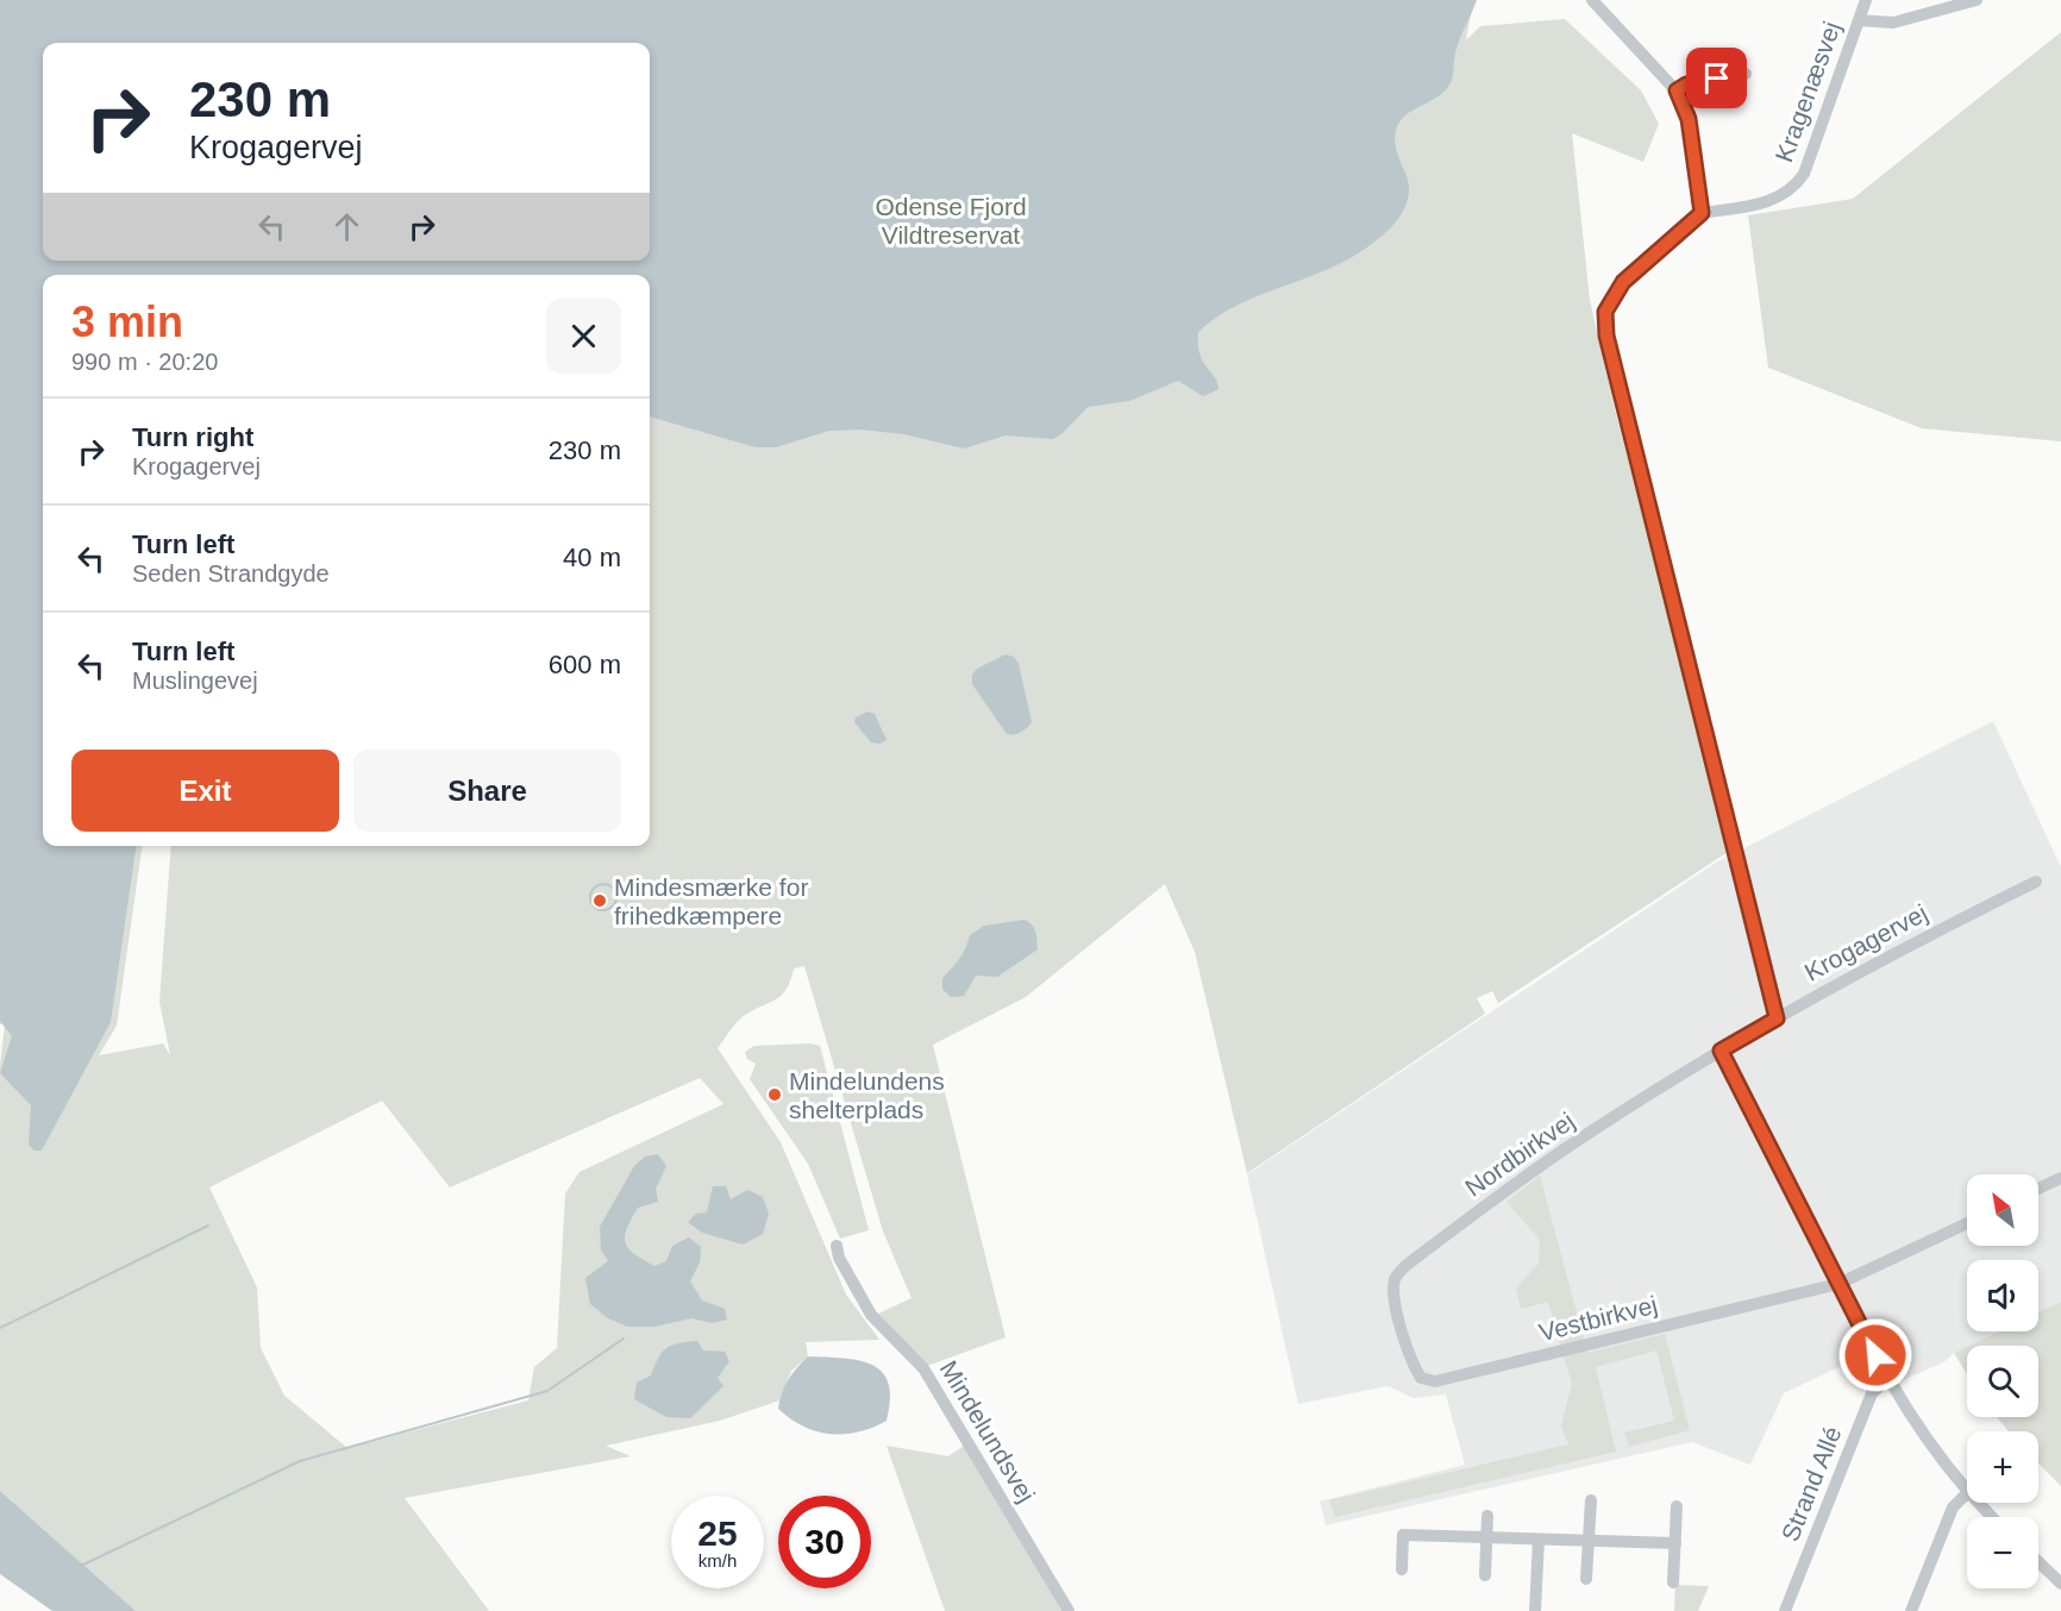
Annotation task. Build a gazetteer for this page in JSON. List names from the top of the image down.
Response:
{
  "streets": {
    "street": [
      "Kragenæsvej",
      "Krogagervej",
      "Nordbirkvej",
      "Vestbirkvej",
      "Mindelundsvej",
      "Strand Allé"
    ]
  },
  "crossings": [
    ["Krogagervej", "Nordbirkvej"],
    ["Nordbirkvej", "Vestbirkvej"]
  ],
  "parks": ["Odense Fjord Vildtreservat"],
  "places": ["Mindesmærke for frihedkæmpere", "Mindelundens shelterplads"],
  "north": "top left",
  "page": {
    "turn": ["230 m", "Krogagervej"],
    "heading": ["3 min", "990 m · 20:20"],
    "list": [
      {
        "name": "Turn right",
        "note": "Krogagervej",
        "value": "230 m"
      },
      {
        "name": "Turn left",
        "note": "Seden Strandgyde",
        "value": "40 m"
      },
      {
        "name": "Turn left",
        "note": "Muslingevej",
        "value": "600 m"
      }
    ],
    "buttons": ["Exit", "Share"],
    "map_buttons": ["+", "−"],
    "speed": "25 km/h",
    "limit": "30"
  }
}
